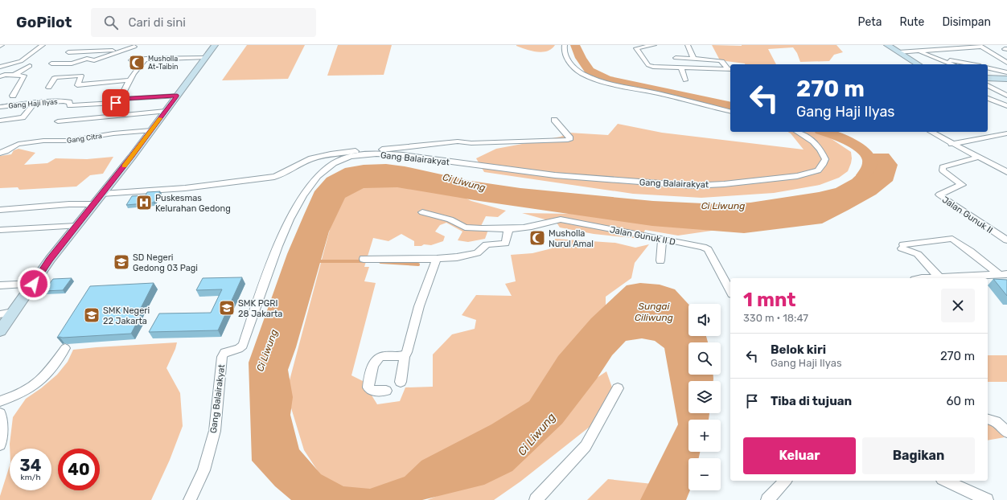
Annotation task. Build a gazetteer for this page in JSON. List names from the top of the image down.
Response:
{
  "streets": {
    "street": [
      "Gang Haji Ilyas",
      "Gang Citra",
      "Gang Balairakyat",
      "Jalan Gunuk II",
      "Jalan Gunuk II D"
    ]
  },
  "water": ["Ci Liwung", "Sungai Ciliwung"],
  "places": {
    "mosque": ["Musholla At-Taibin", "Musholla Nurul Amal"],
    "hospital": ["Puskesmas Kelurahan Gedong"],
    "school or university": ["SD Negeri Gedong 03 Pagi", "SMK PGRI 28 Jakarta", "SMK Negeri 22 Jakarta"]
  },
  "page": {
    "header": "GoPilot",
    "search": "Cari di sini",
    "nav": ["Peta", "Rute", "Disimpan"],
    "turn": ["270 m", "Gang Haji Ilyas"],
    "heading": ["1 mnt", "330 m · 18:47"],
    "map_buttons": ["+", "−"],
    "list": [
      {
        "name": "Belok kiri",
        "note": "Gang Haji Ilyas",
        "value": "270 m"
      },
      {
        "name": "Tiba di tujuan",
        "value": "60 m"
      }
    ],
    "buttons": ["Keluar", "Bagikan"],
    "speed": "34 km/h",
    "limit": "40"
  }
}
